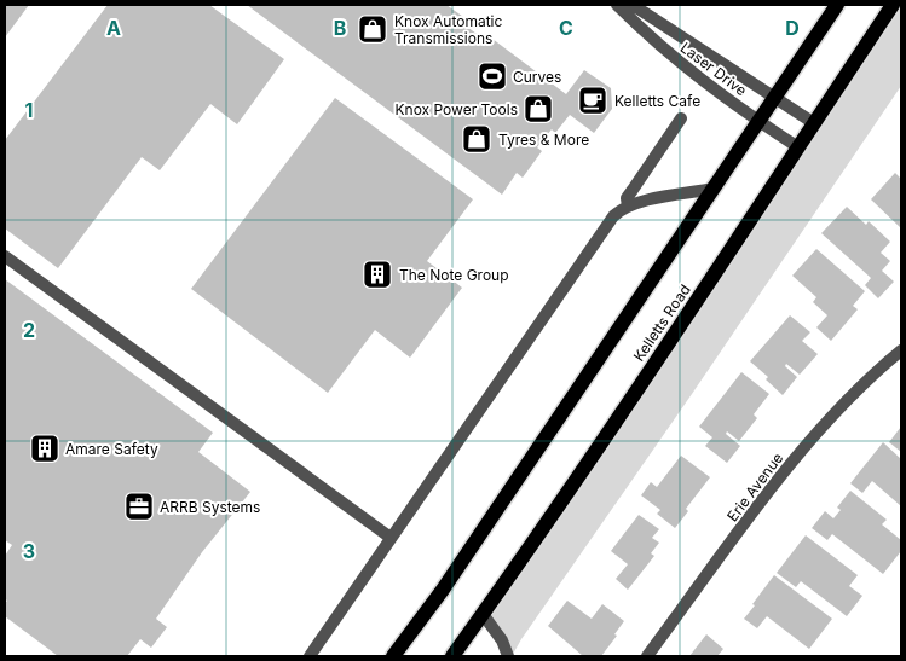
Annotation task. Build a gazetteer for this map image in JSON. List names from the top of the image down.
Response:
{
  "streets": {
    "main road": ["Kelletts Road"],
    "street": ["Laser Drive", "Erie Avenue"]
  },
  "crossings": [
    ["Laser Drive", "Kelletts Road"]
  ],
  "places": {
    "shop": ["Knox Automatic Transmissions", "Knox Power Tools", "Tyres & More"],
    "sports": ["Curves"],
    "cafe": ["Kelletts Cafe"],
    "building": ["The Note Group", "Amare Safety"],
    "office": ["ARRB Systems"]
  },
  "grid": {
    "columns": [
      "A",
      "B",
      "C",
      "D"
    ],
    "rows": ["1", "2", "3"]
  }
}
